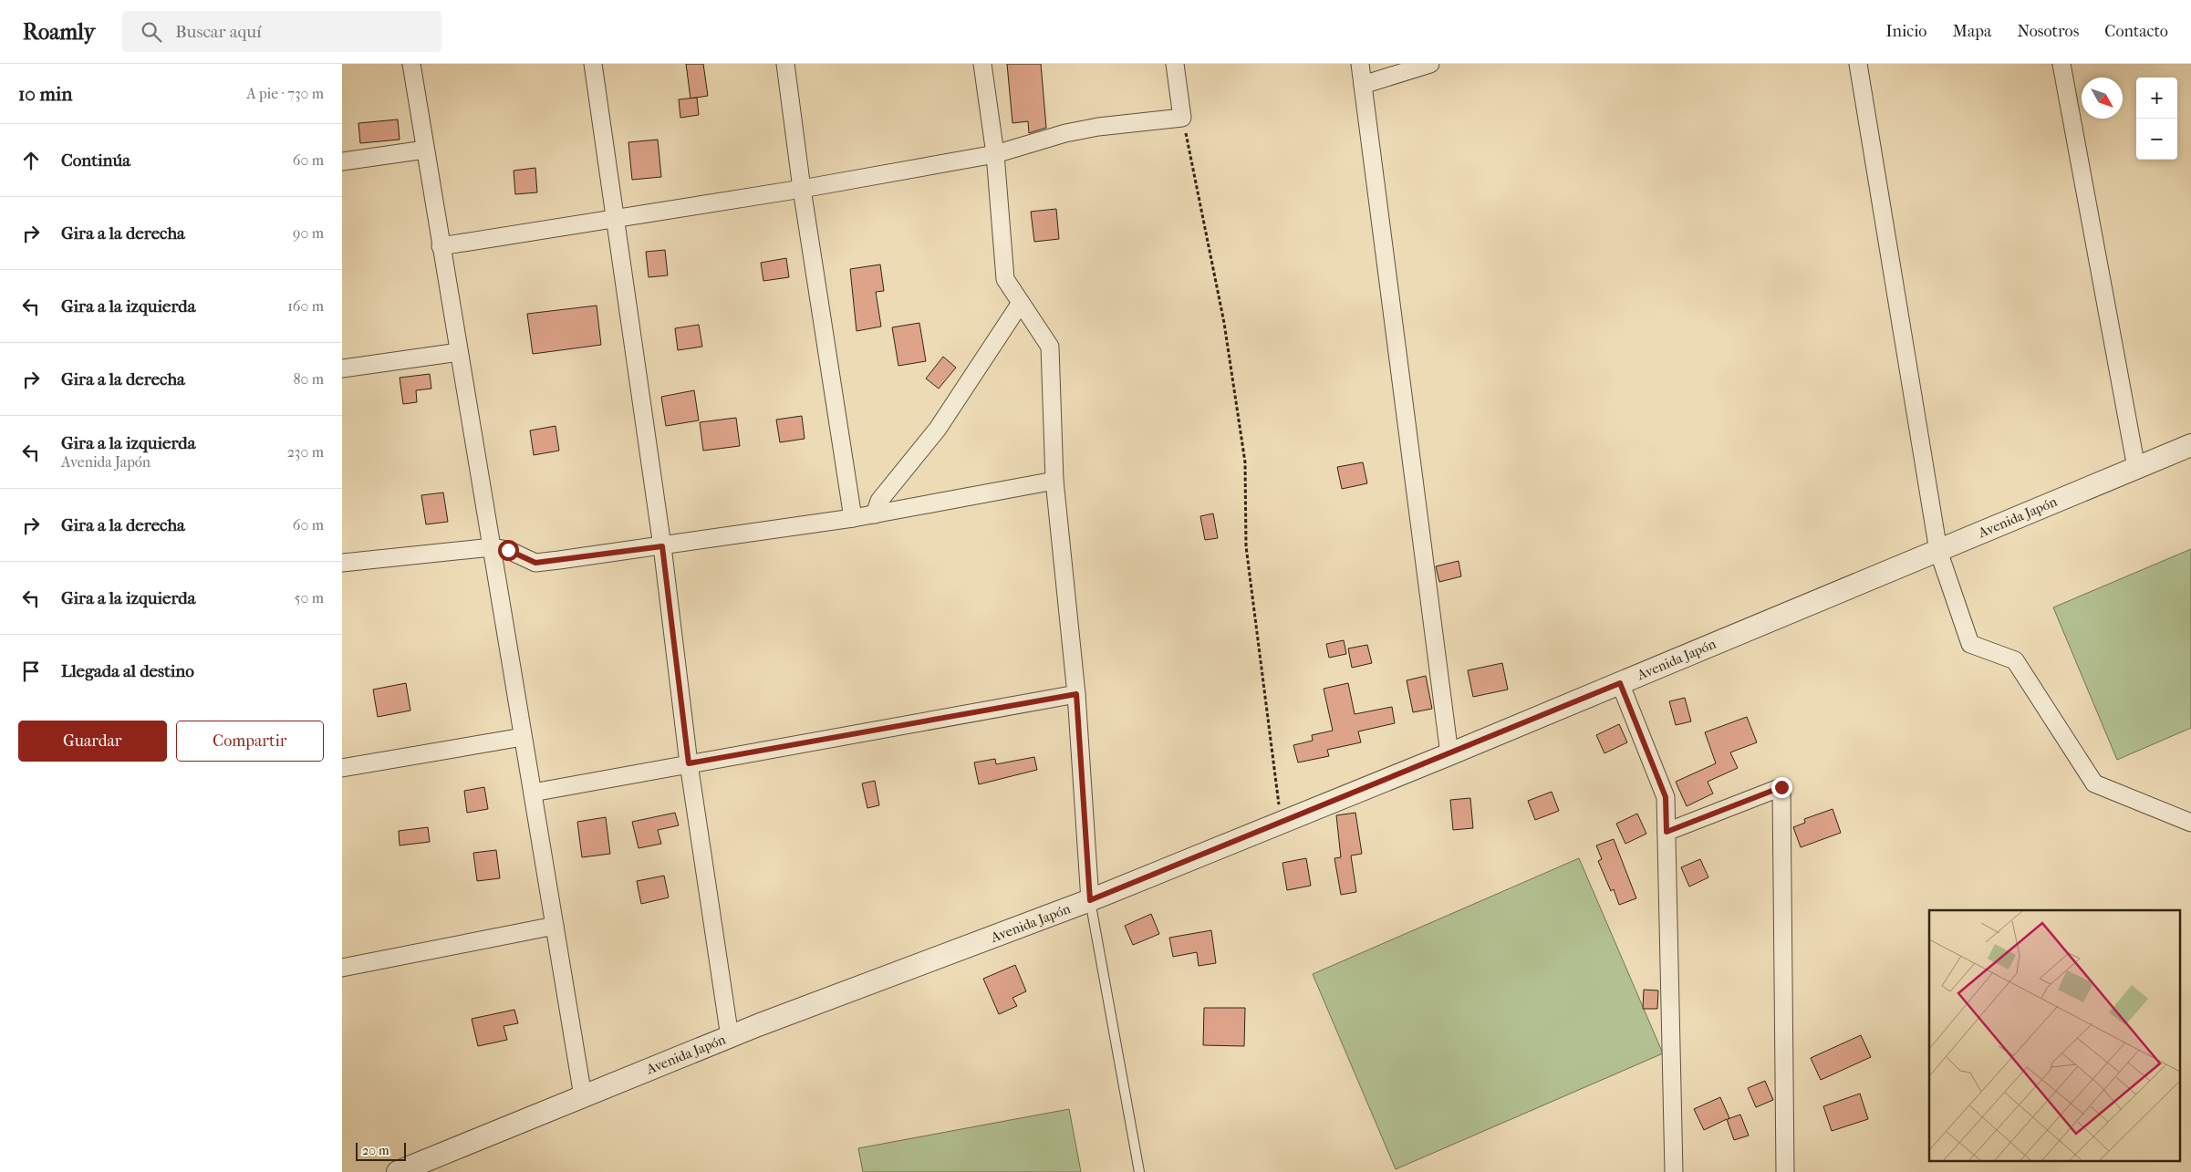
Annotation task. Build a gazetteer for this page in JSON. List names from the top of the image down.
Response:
{
  "streets": {
    "street": ["Avenida Japón"]
  },
  "scale_bar": "20 m",
  "north": "bottom right",
  "page": {
    "header": "Roamly",
    "search": "Buscar aquí",
    "nav": [
      "Inicio",
      "Mapa",
      "Nosotros",
      "Contacto"
    ],
    "heading": ["10 min", "A pie · 730 m"],
    "map_buttons": ["+", "−"],
    "list": [
      ["Continúa", "60 m"],
      ["Gira a la derecha", "90 m"],
      ["Gira a la izquierda", "160 m"],
      ["Gira a la derecha", "80 m"],
      ["Gira a la izquierda", "Avenida Japón", "230 m"],
      ["Gira a la derecha", "60 m"],
      ["Gira a la izquierda", "50 m"],
      "Llegada al destino"
    ],
    "buttons": ["Guardar", "Compartir"],
    "scale": "20 m"
  }
}
